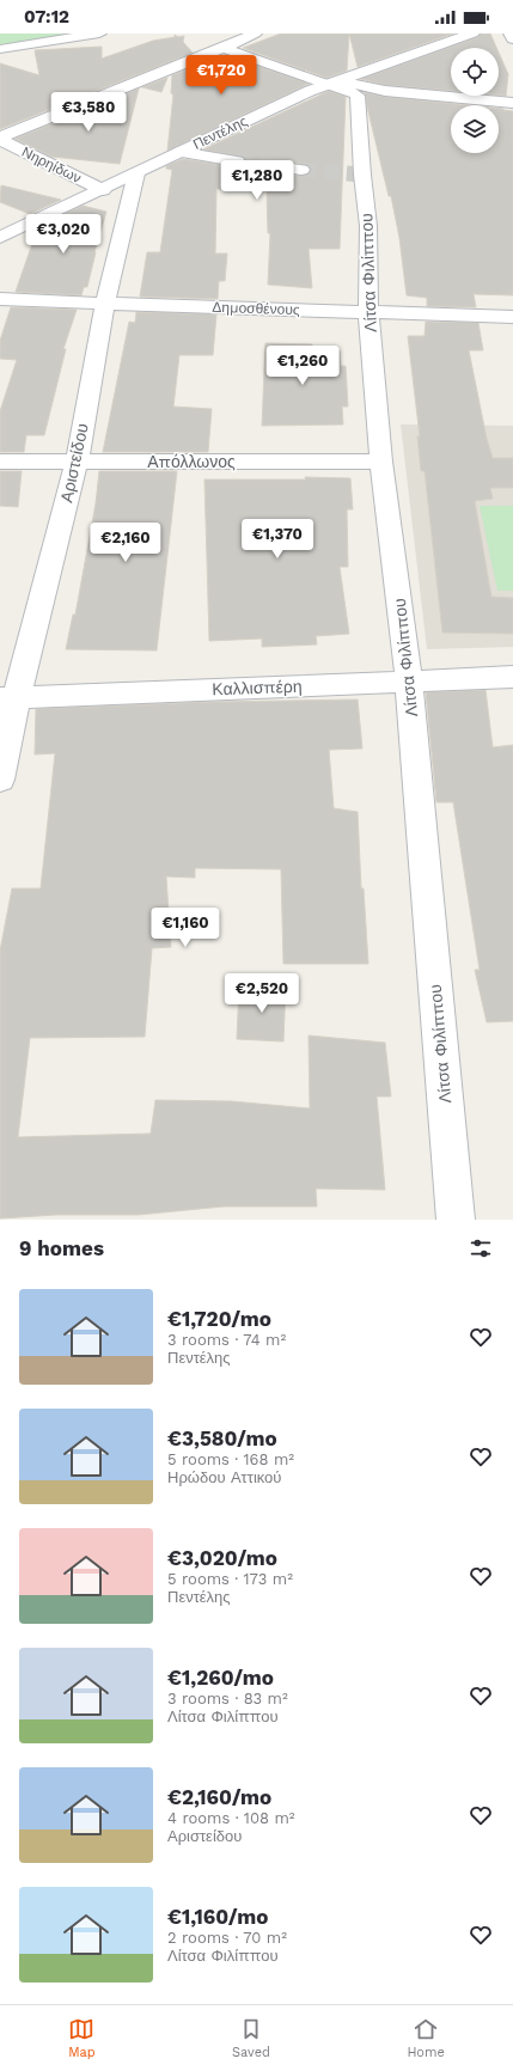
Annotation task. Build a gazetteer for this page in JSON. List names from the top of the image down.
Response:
{
  "streets": {
    "street": [
      "Πεντέλης",
      "Νηρηίδων",
      "Λίτσα Φιλίππου",
      "Δημοσθένους",
      "Απόλλωνος",
      "Αριστείδου",
      "Καλλισπέρη"
    ]
  },
  "crossings": [
    ["Πεντέλης", "Νηρηίδων"],
    ["Πεντέλης", "Αριστείδου"],
    ["Λίτσα Φιλίππου", "Δημοσθένους"],
    ["Λίτσα Φιλίππου", "Απόλλωνος"],
    ["Λίτσα Φιλίππου", "Καλλισπέρη"],
    ["Δημοσθένους", "Αριστείδου"],
    ["Απόλλωνος", "Αριστείδου"],
    ["Αριστείδου", "Καλλισπέρη"]
  ],
  "page": {
    "status": "07:12",
    "price": [
      "€1,720",
      "€3,580",
      "€1,280",
      "€3,020",
      "€1,260",
      "€1,370",
      "€2,160",
      "€1,160",
      "€2,520"
    ],
    "heading": "9 homes",
    "list": [
      {
        "name": "€1,720/mo",
        "note": "3 rooms · 74 m² · Πεντέλης"
      },
      {
        "name": "€3,580/mo",
        "note": "5 rooms · 168 m² · Ηρώδου Αττικού"
      },
      {
        "name": "€3,020/mo",
        "note": "5 rooms · 173 m² · Πεντέλης"
      },
      {
        "name": "€1,260/mo",
        "note": "3 rooms · 83 m² · Λίτσα Φιλίππου"
      },
      {
        "name": "€2,160/mo",
        "note": "4 rooms · 108 m² · Αριστείδου"
      },
      {
        "name": "€1,160/mo",
        "note": "2 rooms · 70 m² · Λίτσα Φιλίππου"
      }
    ],
    "tabs": ["Map", "Saved", "Home"]
  }
}
